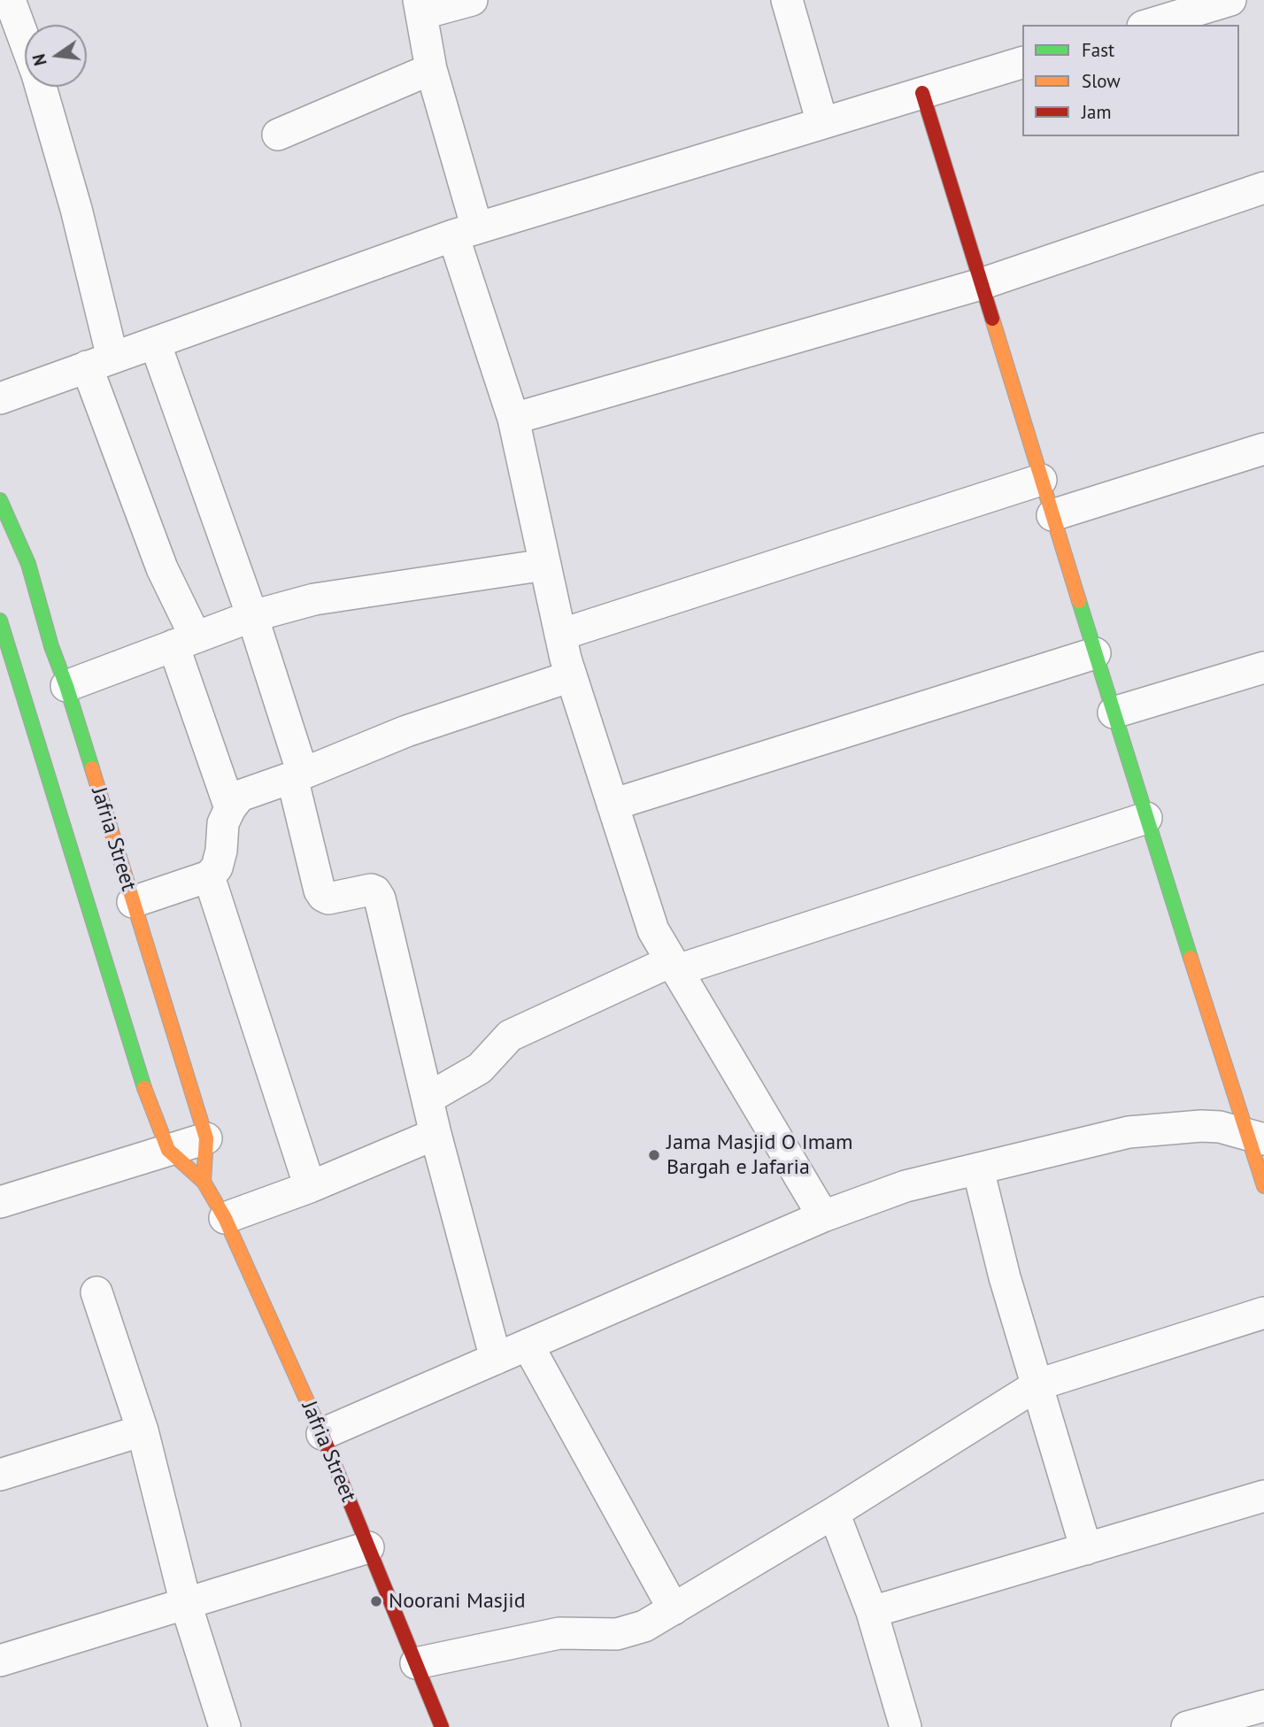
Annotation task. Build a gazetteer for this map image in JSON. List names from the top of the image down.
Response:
{
  "streets": {
    "street": ["Jafria Street"]
  },
  "places": ["Jama Masjid O Imam Bargah e Jafaria", "Noorani Masjid"],
  "legend": ["Fast", "Slow", "Jam"],
  "north": "left"
}
